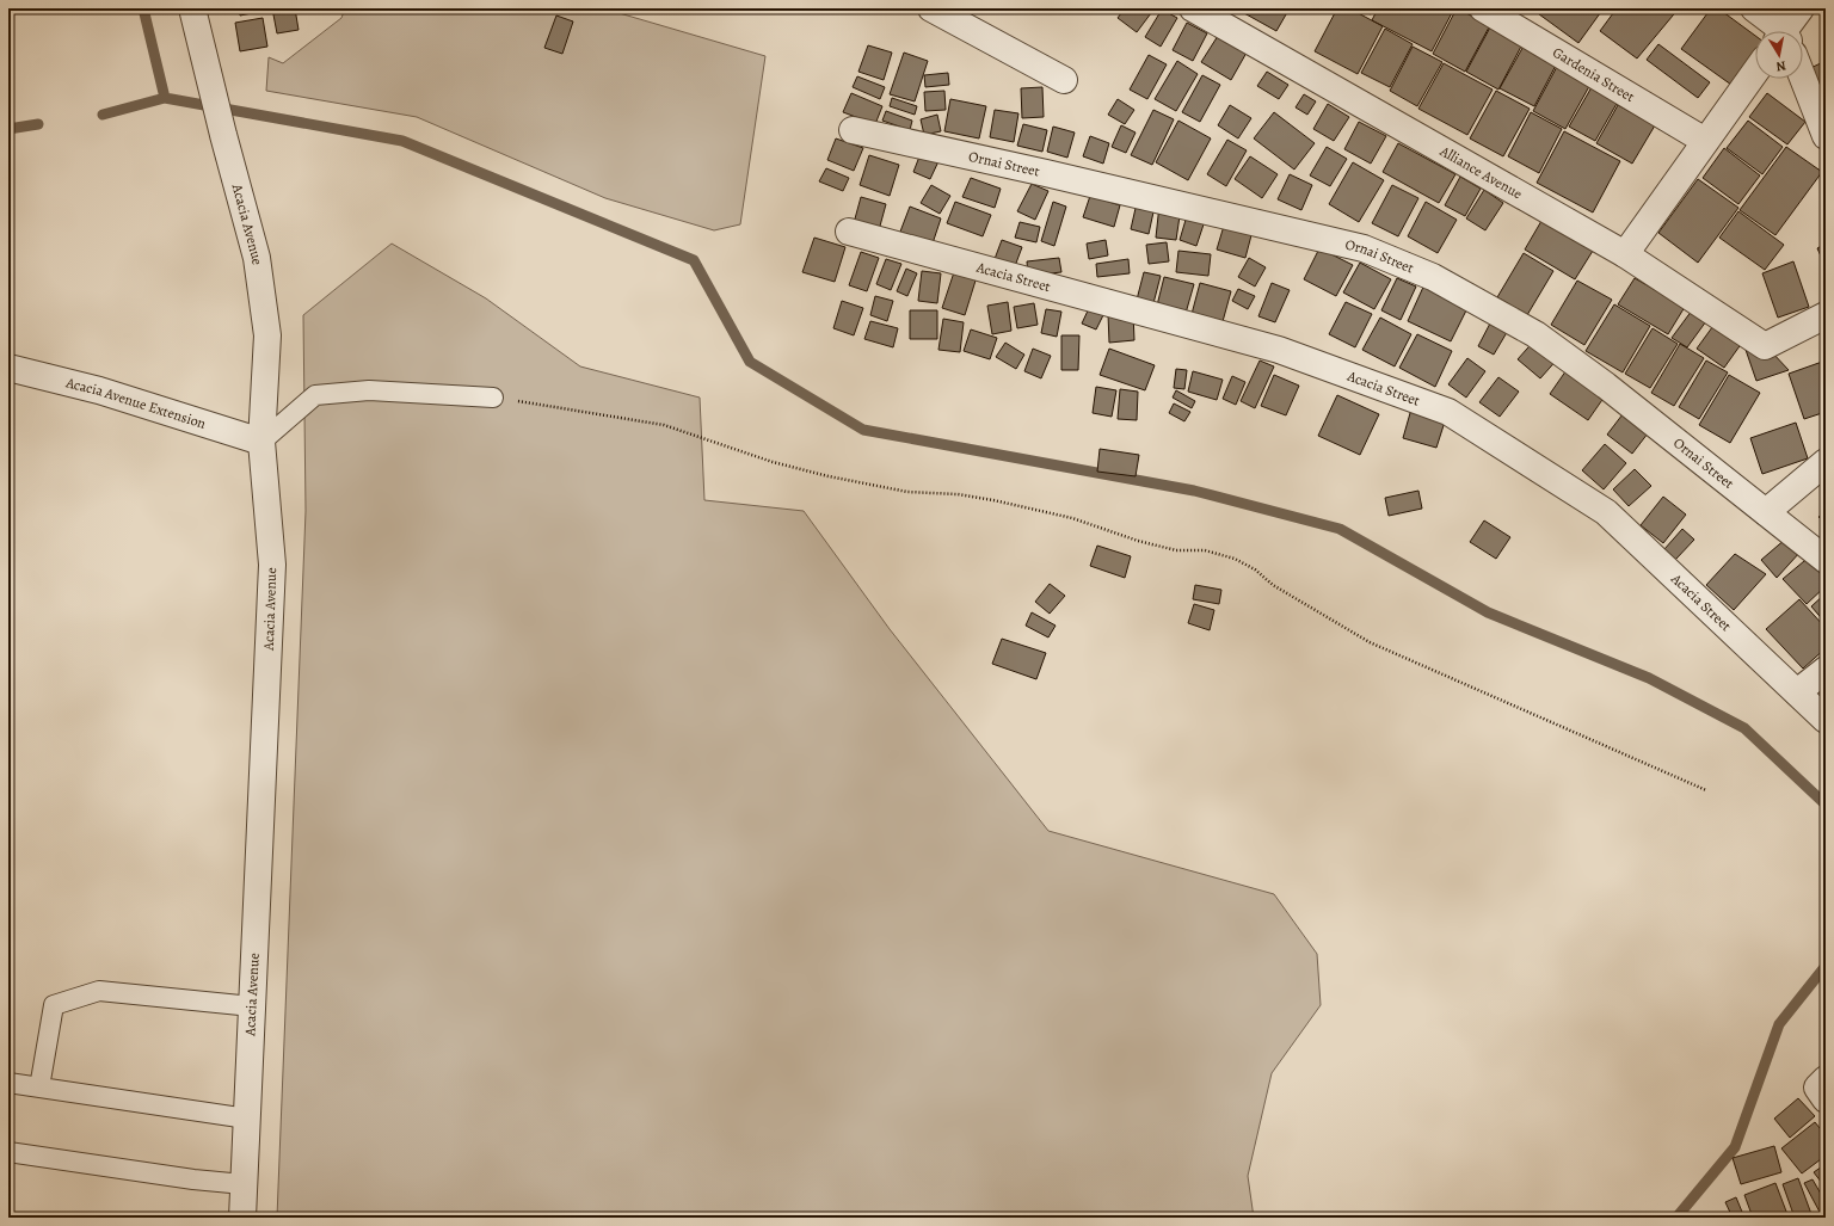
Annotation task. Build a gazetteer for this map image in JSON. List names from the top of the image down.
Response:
{
  "streets": {
    "street": [
      "Gardenia Street",
      "Ornai Street",
      "Alliance Avenue",
      "Acacia Avenue",
      "Acacia Street",
      "Acacia Avenue Extension"
    ]
  },
  "crossings": [
    ["Acacia Avenue", "Acacia Avenue Extension"]
  ],
  "north": "bottom"
}
